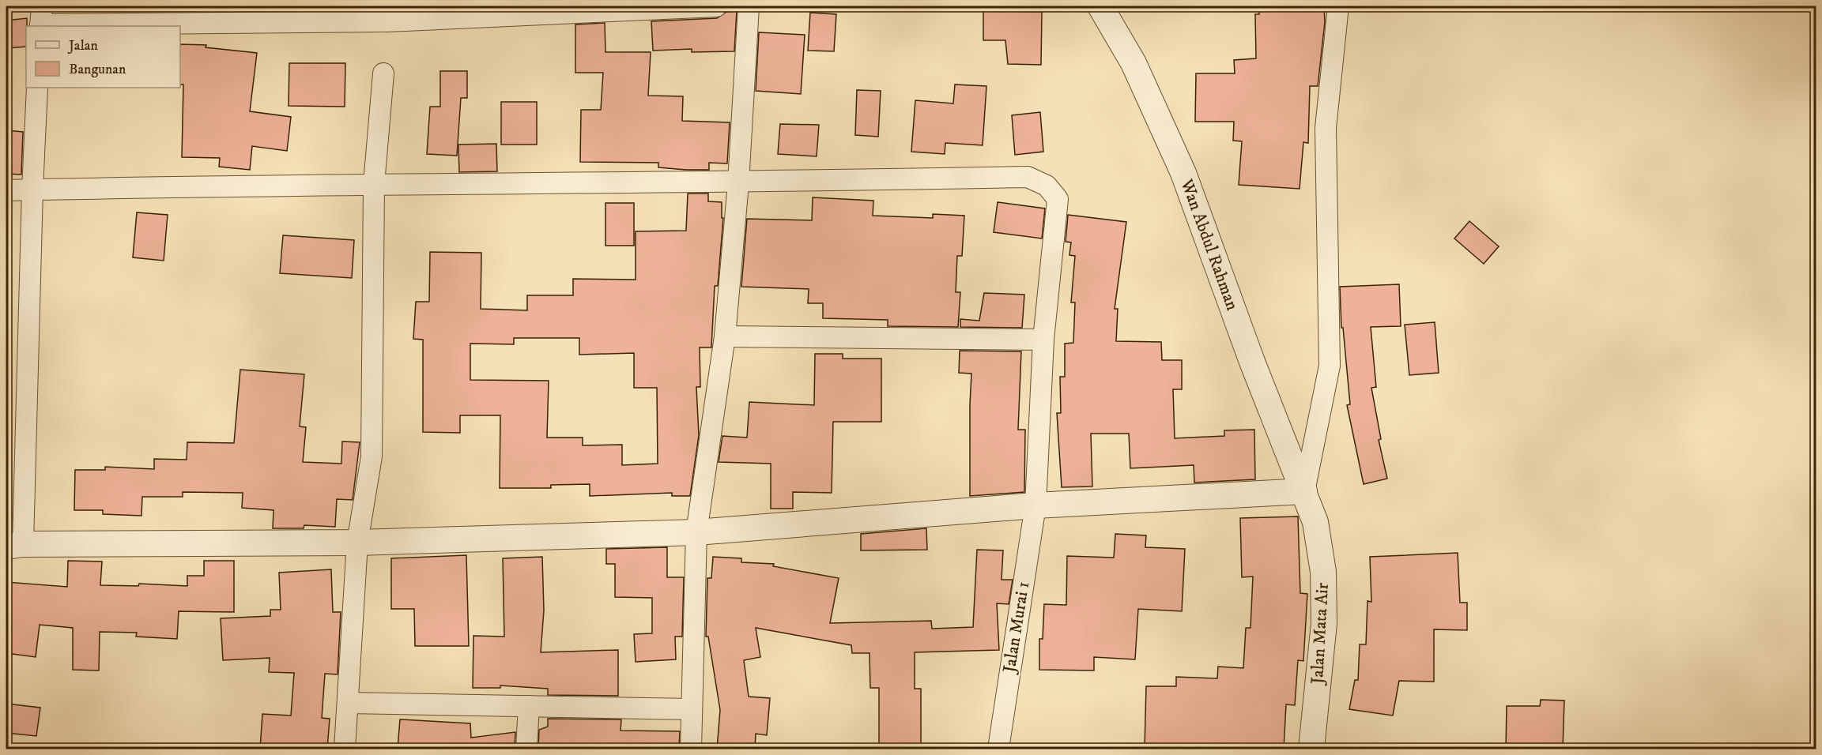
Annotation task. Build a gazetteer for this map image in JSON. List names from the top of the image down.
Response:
{
  "streets": {
    "street": ["Wan Abdul Rahman", "Jalan Murai 1", "Jalan Mata Air"]
  },
  "crossings": [
    ["Wan Abdul Rahman", "Jalan Mata Air"]
  ],
  "legend": ["Jalan", "Bangunan"]
}
